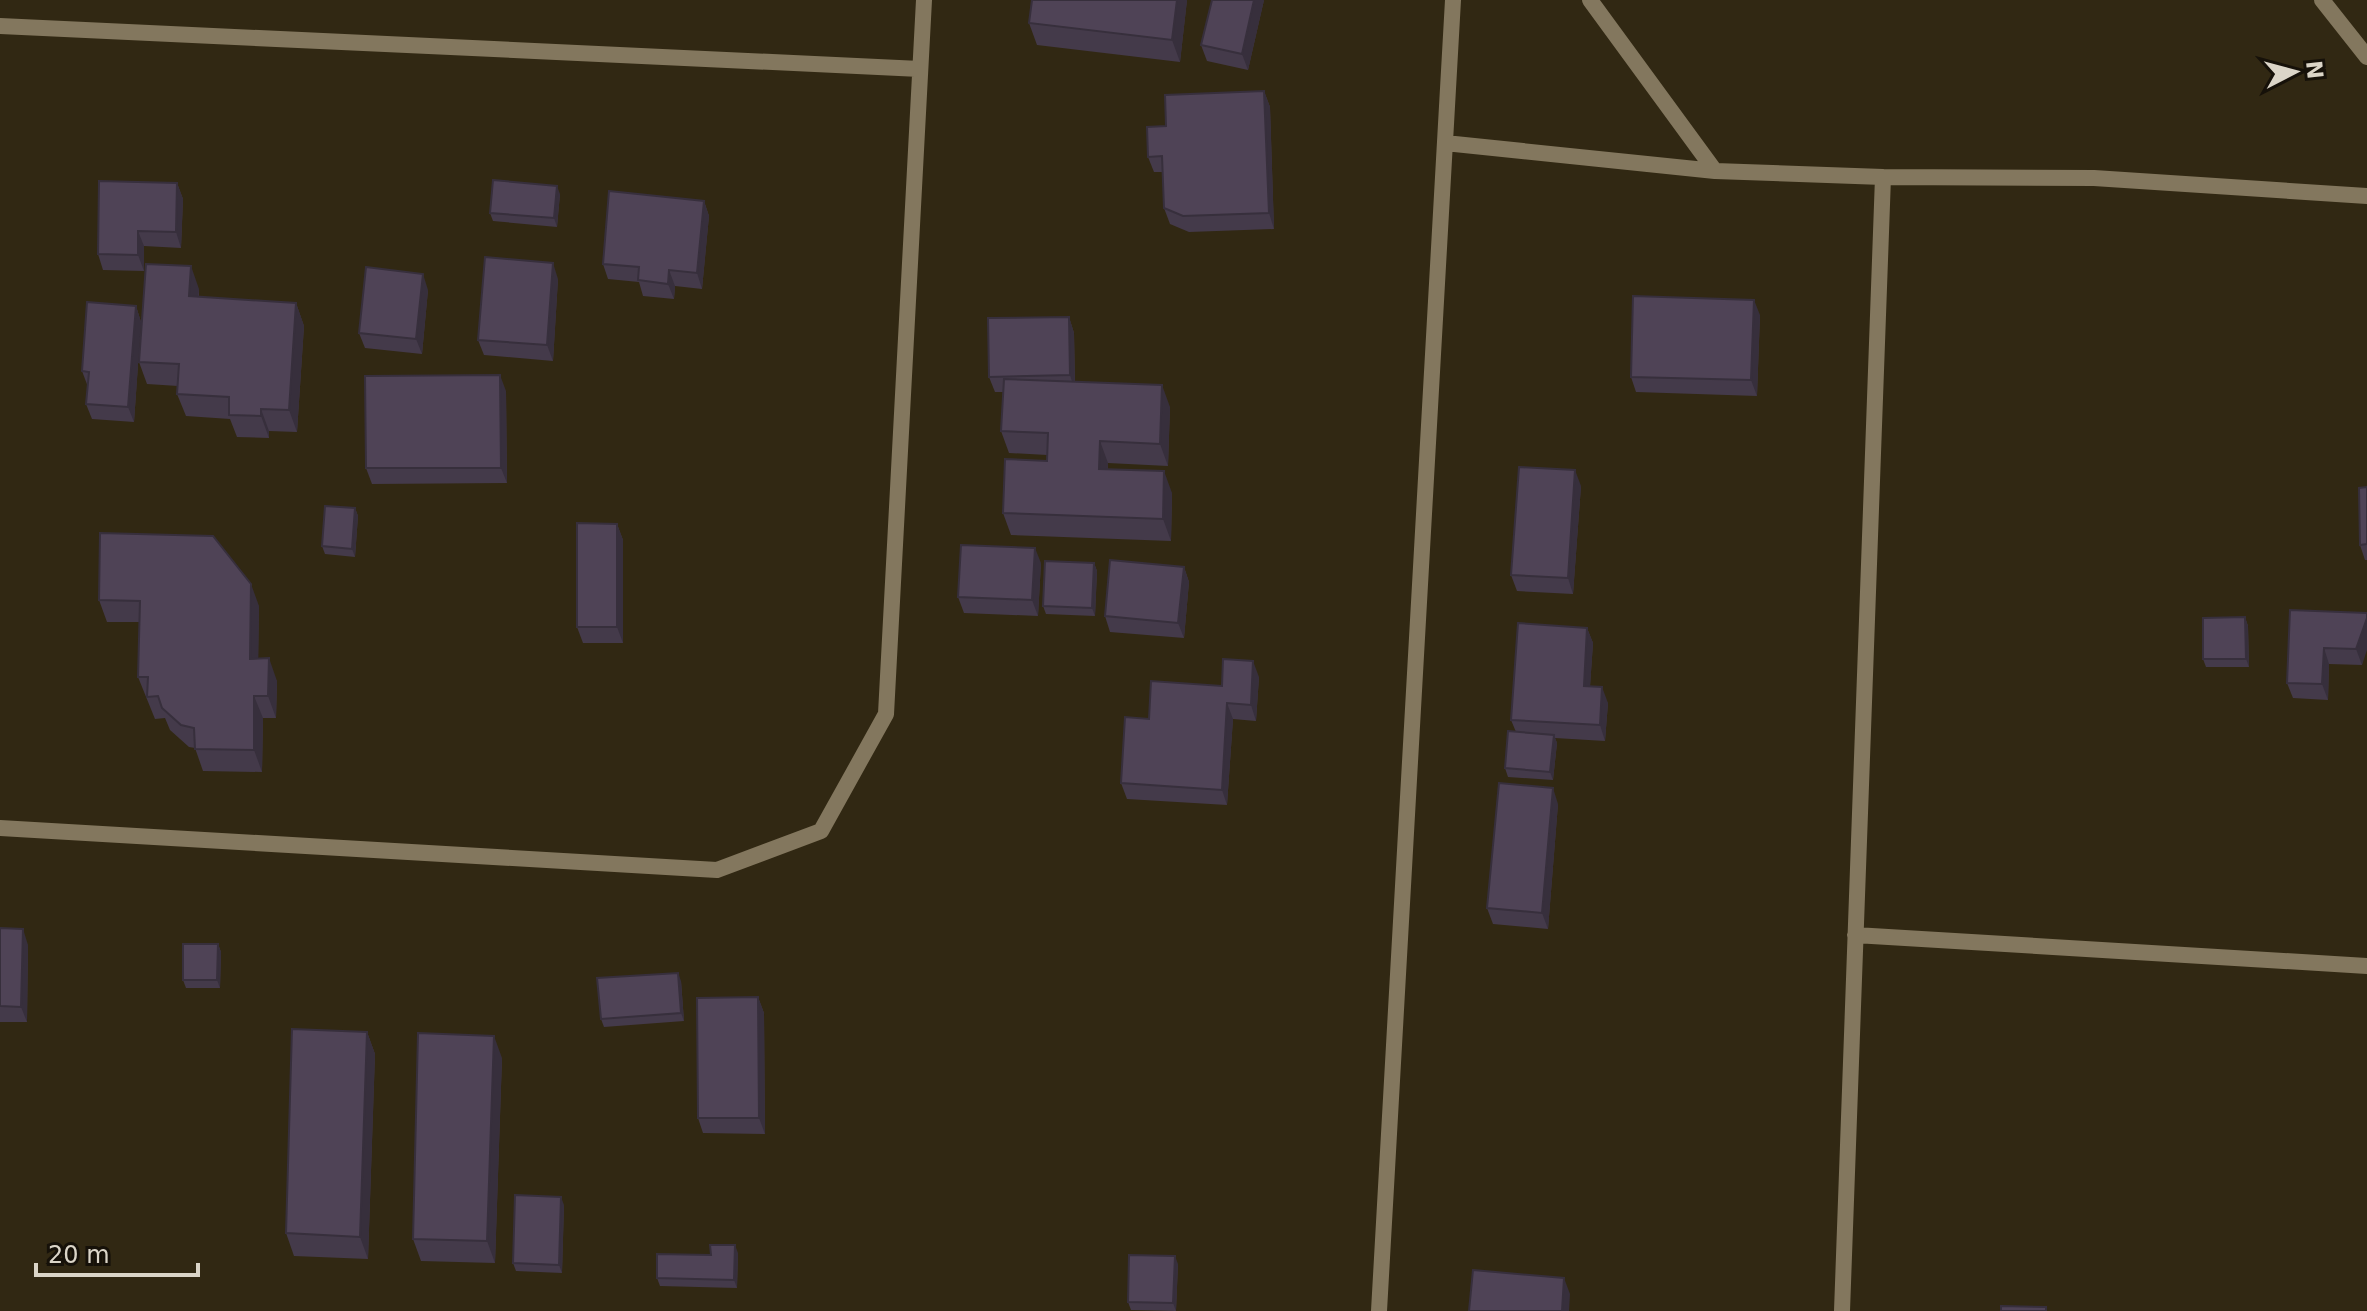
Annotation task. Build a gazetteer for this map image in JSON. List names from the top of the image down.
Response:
{
  "scale_bar": "20 m",
  "north": "right"
}
